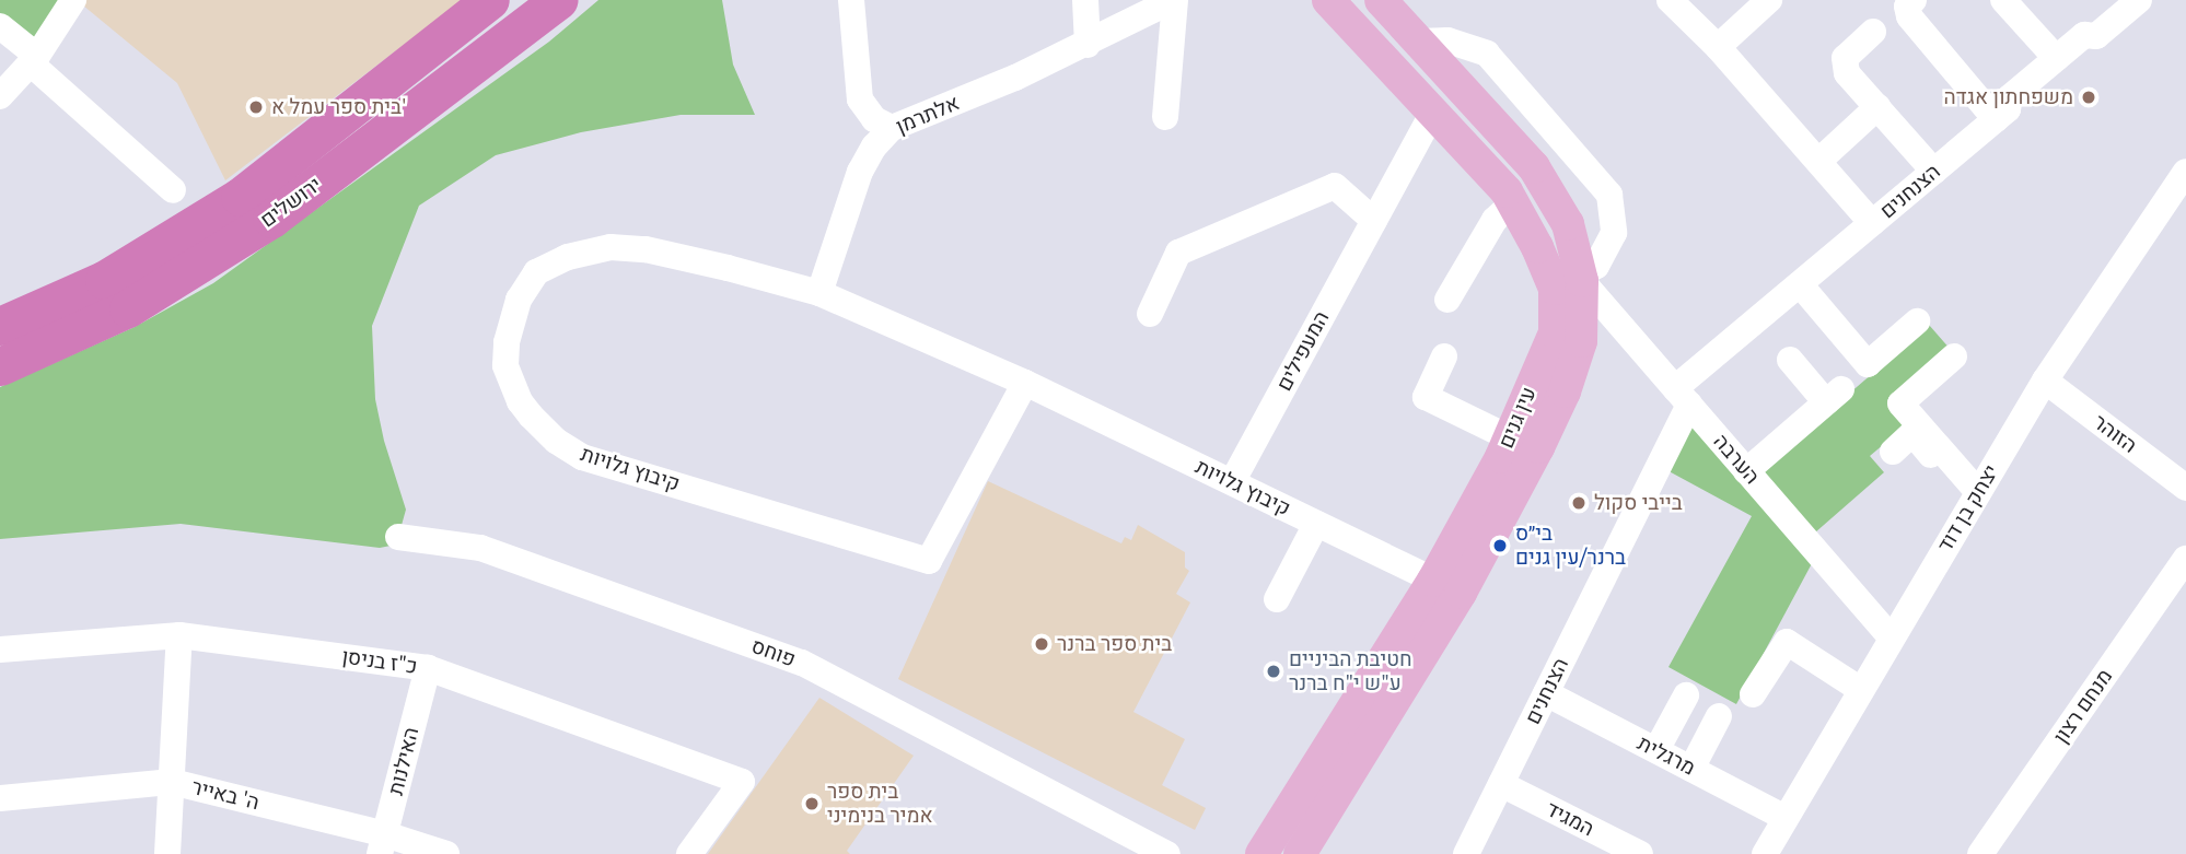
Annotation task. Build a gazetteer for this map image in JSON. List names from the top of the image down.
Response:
{
  "streets": {
    "highway": ["ירושלים"],
    "main road": ["עין גנים"],
    "street": [
      "אלתרמן",
      "הצנחנים",
      "המעפילים",
      "הזוהר",
      "הערבה",
      "קיבוץ גלויות",
      "יצחק בן דוד",
      "פוחס",
      "כ\"ז בניסן",
      "מנחם רצון",
      "מרגלית",
      "האילנות",
      "ה' באייר",
      "המגיד"
    ]
  },
  "crossings": [
    ["אלתרמן", "קיבוץ גלויות"],
    ["הצנחנים", "הערבה"],
    ["הצנחנים", "מרגלית"],
    ["הצנחנים", "המגיד"],
    ["המעפילים", "עין גנים"],
    ["המעפילים", "קיבוץ גלויות"],
    ["עין גנים", "הערבה"],
    ["עין גנים", "קיבוץ גלויות"],
    ["הזוהר", "יצחק בן דוד"],
    ["הערבה", "יצחק בן דוד"],
    ["יצחק בן דוד", "מרגלית"],
    ["כ\"ז בניסן", "האילנות"],
    ["האילנות", "ה' באייר"]
  ],
  "places": [
    "משפחתון אגדה",
    "בית ספר עמל א'",
    "בייבי סקול",
    "בי״ס ברנר/עין גנים",
    "בית ספר ברנר",
    "חטיבת הביניים ע\"ש י\"ח ברנר",
    "בית ספר אמיר בנימיני"
  ]
}
